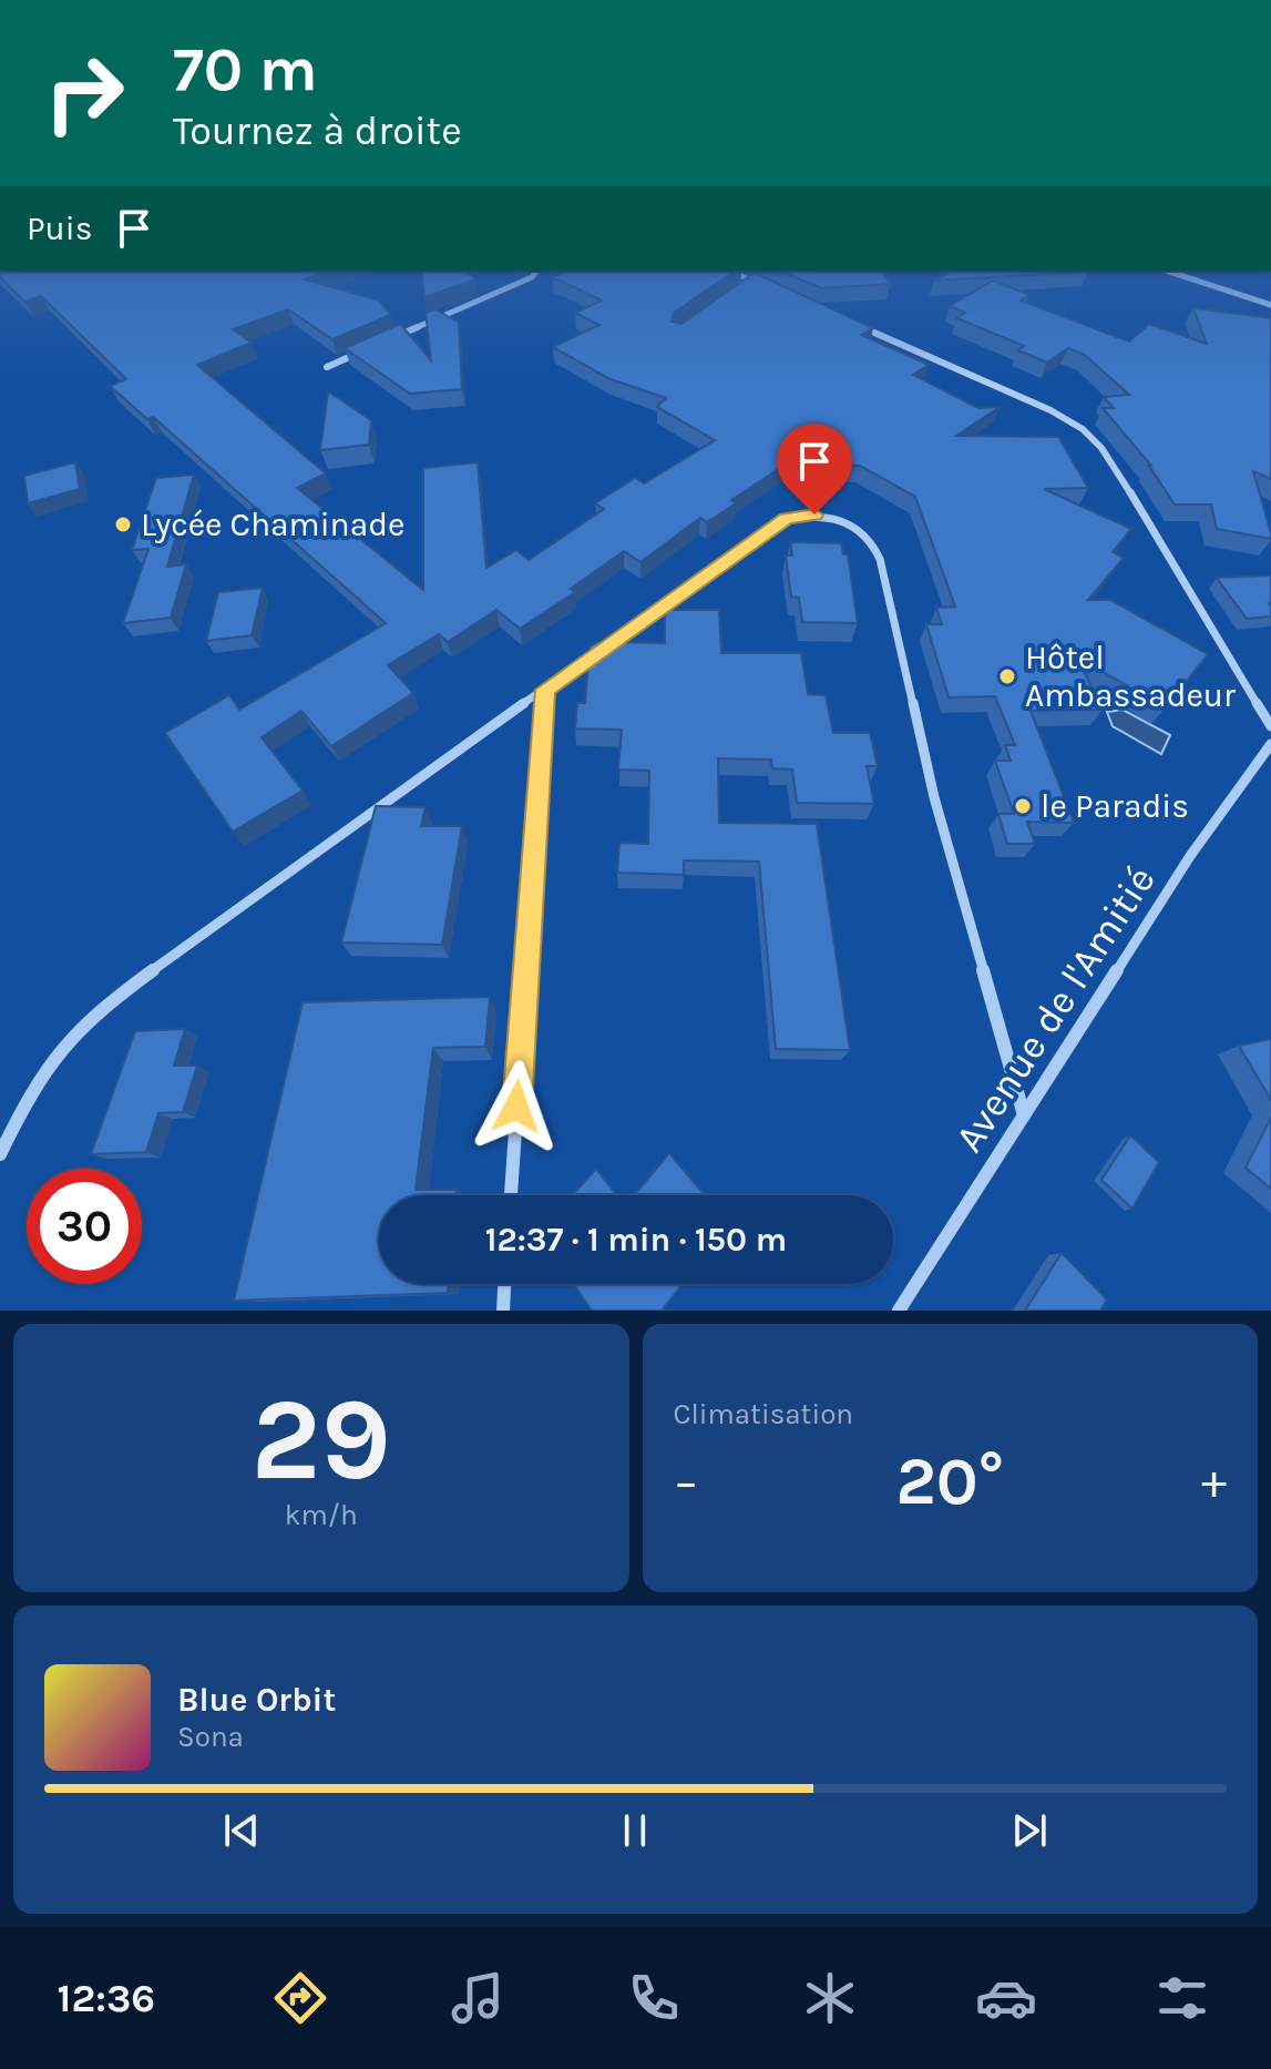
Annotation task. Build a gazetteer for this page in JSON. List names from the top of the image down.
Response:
{
  "streets": {
    "street": ["Avenue de l'Amitié"]
  },
  "places": ["Lycée Chaminade", "Hôtel Ambassadeur", "le Paradis"],
  "page": {
    "turn": ["70 m", "Tournez à droite"],
    "then": "Puis",
    "limit": "30",
    "trip": "12:37 · 1 min · 150 m",
    "tile": [
      ["29", "km/h"],
      "Climatisation"
    ],
    "heat": ["−", "20°", "+"],
    "song": ["Blue Orbit", "Sona"],
    "tabs": "12:36"
  }
}
